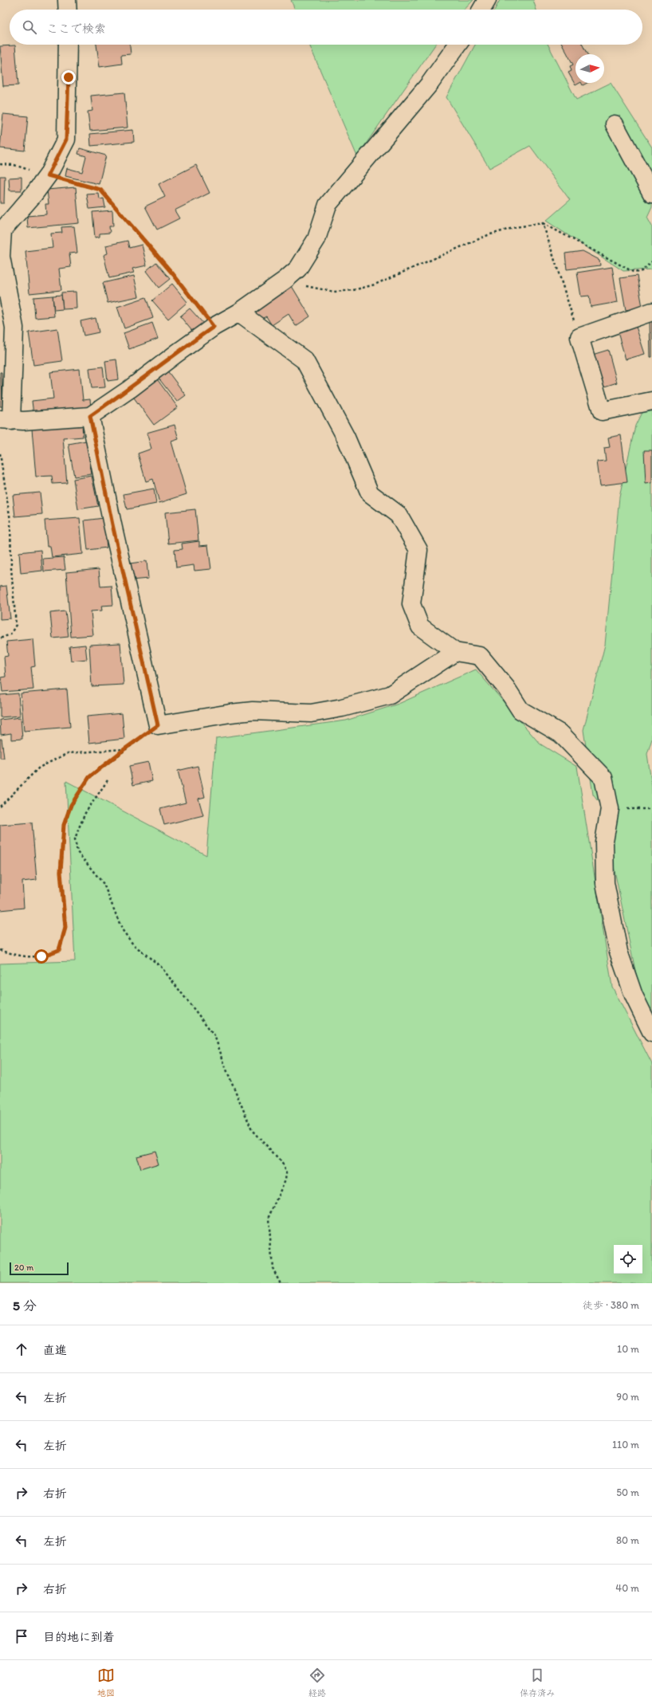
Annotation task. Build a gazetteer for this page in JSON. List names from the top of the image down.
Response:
{
  "scale_bar": "20 m",
  "north": "right",
  "page": {
    "search": "ここで検索",
    "scale": "20 m",
    "heading": ["5 分", "徒歩 · 380 m"],
    "list": [
      ["直進", "10 m"],
      ["左折", "90 m"],
      ["左折", "110 m"],
      ["右折", "50 m"],
      ["左折", "80 m"],
      ["右折", "40 m"],
      "目的地に到着"
    ],
    "nav": ["地図", "経路", "保存済み"]
  }
}
